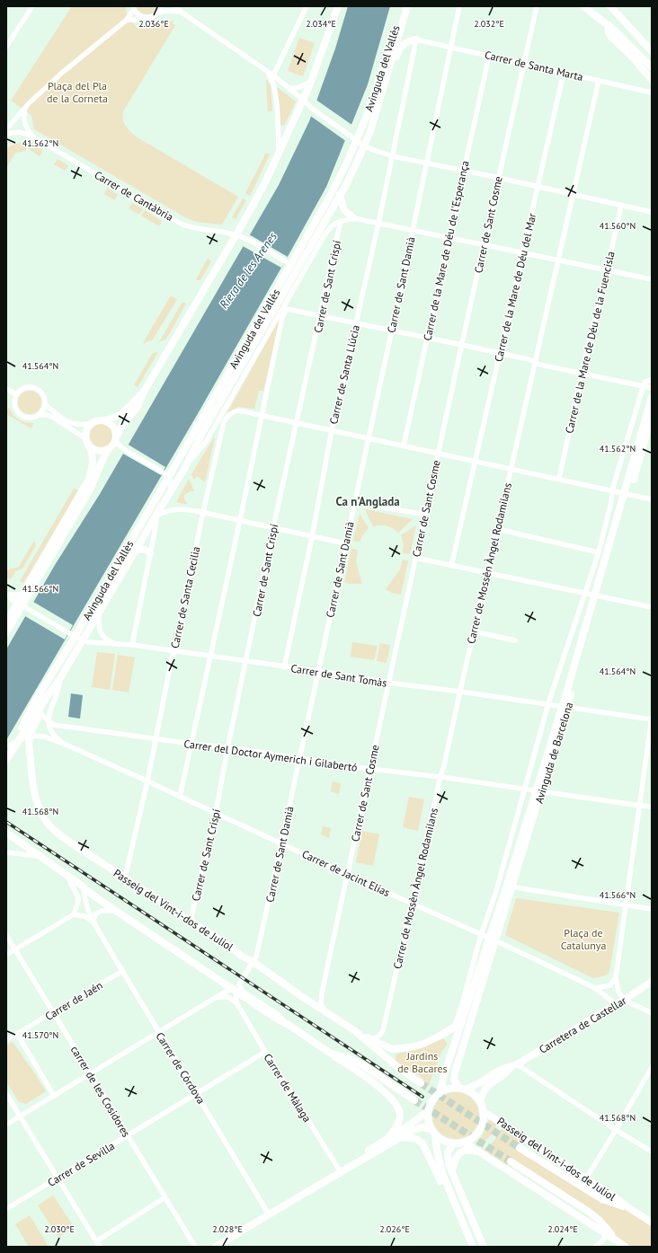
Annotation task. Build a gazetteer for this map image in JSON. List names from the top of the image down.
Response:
{
  "streets": {
    "street": [
      "Carrer de Santa Marta",
      "Avinguda del Vallès",
      "Carrer de Cantàbria",
      "Carrer de Sant Cosme",
      "Carrer de la Mare de Déu de l'Esperança",
      "Carrer de Sant Damià",
      "Carrer de Sant Crispí",
      "Carrer de la Mare de Déu del Mar",
      "Carrer de la Mare de Déu de la Fuencisla",
      "Carrer de Santa Llúcia",
      "Carrer de Mossèn Àngel Rodamilans",
      "Carrer de Santa Cecilia",
      "Carrer de Sant Tomàs",
      "Avinguda de Barcelona",
      "Carrer del Doctor Aymerich i Gilabertó",
      "Carrer de Jacint Elias",
      "Passeig del Vint-i-dos de Juliol",
      "Carrer de Jaén",
      "Carretera de Castellar",
      "Carrer de Còrdova",
      "Carrer de Màlaga",
      "carrer de les Cosidores",
      "Carrer de Sevilla"
    ]
  },
  "crossings": [
    ["Carrer de Santa Marta", "Carrer de Sant Cosme"],
    ["Carrer de Santa Marta", "Carrer de la Mare de Déu de l'Esperança"],
    ["Carrer de Santa Marta", "Carrer de Sant Damià"],
    ["Carrer de Santa Marta", "Carrer de la Mare de Déu del Mar"],
    ["Carrer de Santa Marta", "Carrer de Santa Llúcia"],
    ["Carrer de Santa Marta", "Carrer de Mossèn Àngel Rodamilans"],
    ["Avinguda del Vallès", "Carrer de Cantàbria"],
    ["Avinguda del Vallès", "Carrer de Sant Crispí"],
    ["Avinguda del Vallès", "Carrer de Sant Tomàs"],
    ["Avinguda del Vallès", "Carrer de Jacint Elias"],
    ["Avinguda del Vallès", "Passeig del Vint-i-dos de Juliol"],
    ["Carrer de Sant Cosme", "Carrer de Sant Tomàs"],
    ["Carrer de Sant Cosme", "Carrer del Doctor Aymerich i Gilabertó"],
    ["Carrer de Sant Cosme", "Carrer de Jacint Elias"],
    ["Carrer de Sant Cosme", "Passeig del Vint-i-dos de Juliol"],
    ["Carrer de Sant Damià", "Carrer de Sant Tomàs"],
    ["Carrer de Sant Damià", "Carrer del Doctor Aymerich i Gilabertó"],
    ["Carrer de Sant Damià", "Carrer de Jacint Elias"],
    ["Carrer de Sant Damià", "Passeig del Vint-i-dos de Juliol"],
    ["Carrer de Sant Crispí", "Carrer de Sant Tomàs"],
    ["Carrer de Sant Crispí", "Carrer del Doctor Aymerich i Gilabertó"],
    ["Carrer de Sant Crispí", "Carrer de Jacint Elias"],
    ["Carrer de Sant Crispí", "Passeig del Vint-i-dos de Juliol"],
    ["Carrer de Santa Llúcia", "Carrer de Sant Tomàs"],
    ["Carrer de Mossèn Àngel Rodamilans", "Carrer de Sant Tomàs"],
    ["Carrer de Mossèn Àngel Rodamilans", "Carrer del Doctor Aymerich i Gilabertó"],
    ["Carrer de Mossèn Àngel Rodamilans", "Carrer de Jacint Elias"],
    ["Carrer de Santa Cecilia", "Carrer de Sant Tomàs"],
    ["Carrer de Santa Cecilia", "Carrer del Doctor Aymerich i Gilabertó"],
    ["Carrer de Santa Cecilia", "Carrer de Jacint Elias"],
    ["Carrer de Santa Cecilia", "Passeig del Vint-i-dos de Juliol"],
    ["Carrer de Sant Tomàs", "Avinguda de Barcelona"],
    ["Avinguda de Barcelona", "Carrer del Doctor Aymerich i Gilabertó"],
    ["Avinguda de Barcelona", "Carrer de Jacint Elias"],
    ["Avinguda de Barcelona", "Passeig del Vint-i-dos de Juliol"],
    ["Avinguda de Barcelona", "Carretera de Castellar"],
    ["Carrer del Doctor Aymerich i Gilabertó", "Carrer de Jacint Elias"],
    ["Carrer de Jacint Elias", "Passeig del Vint-i-dos de Juliol"],
    ["Carrer de Jacint Elias", "Carretera de Castellar"],
    ["Passeig del Vint-i-dos de Juliol", "Carretera de Castellar"],
    ["Carrer de Jaén", "Carrer de Còrdova"],
    ["Carrer de Jaén", "carrer de les Cosidores"],
    ["Carrer de Còrdova", "Carrer de Sevilla"],
    ["Carrer de Màlaga", "Carrer de Sevilla"],
    ["carrer de les Cosidores", "Carrer de Sevilla"]
  ],
  "districts": ["Ca n'Anglada"],
  "water": ["Riera de les Arenes"],
  "parks": ["Plaça del Pla de la Corneta", "Plaça de Catalunya", "Jardins de Bacares"],
  "coordinates": [
    "2.036°E",
    "2.034°E",
    "2.032°E",
    "41.562°N",
    "41.560°N",
    "41.564°N",
    "41.566°N",
    "41.568°N",
    "41.570°N",
    "2.030°E",
    "2.028°E",
    "2.026°E",
    "2.024°E"
  ]
}
